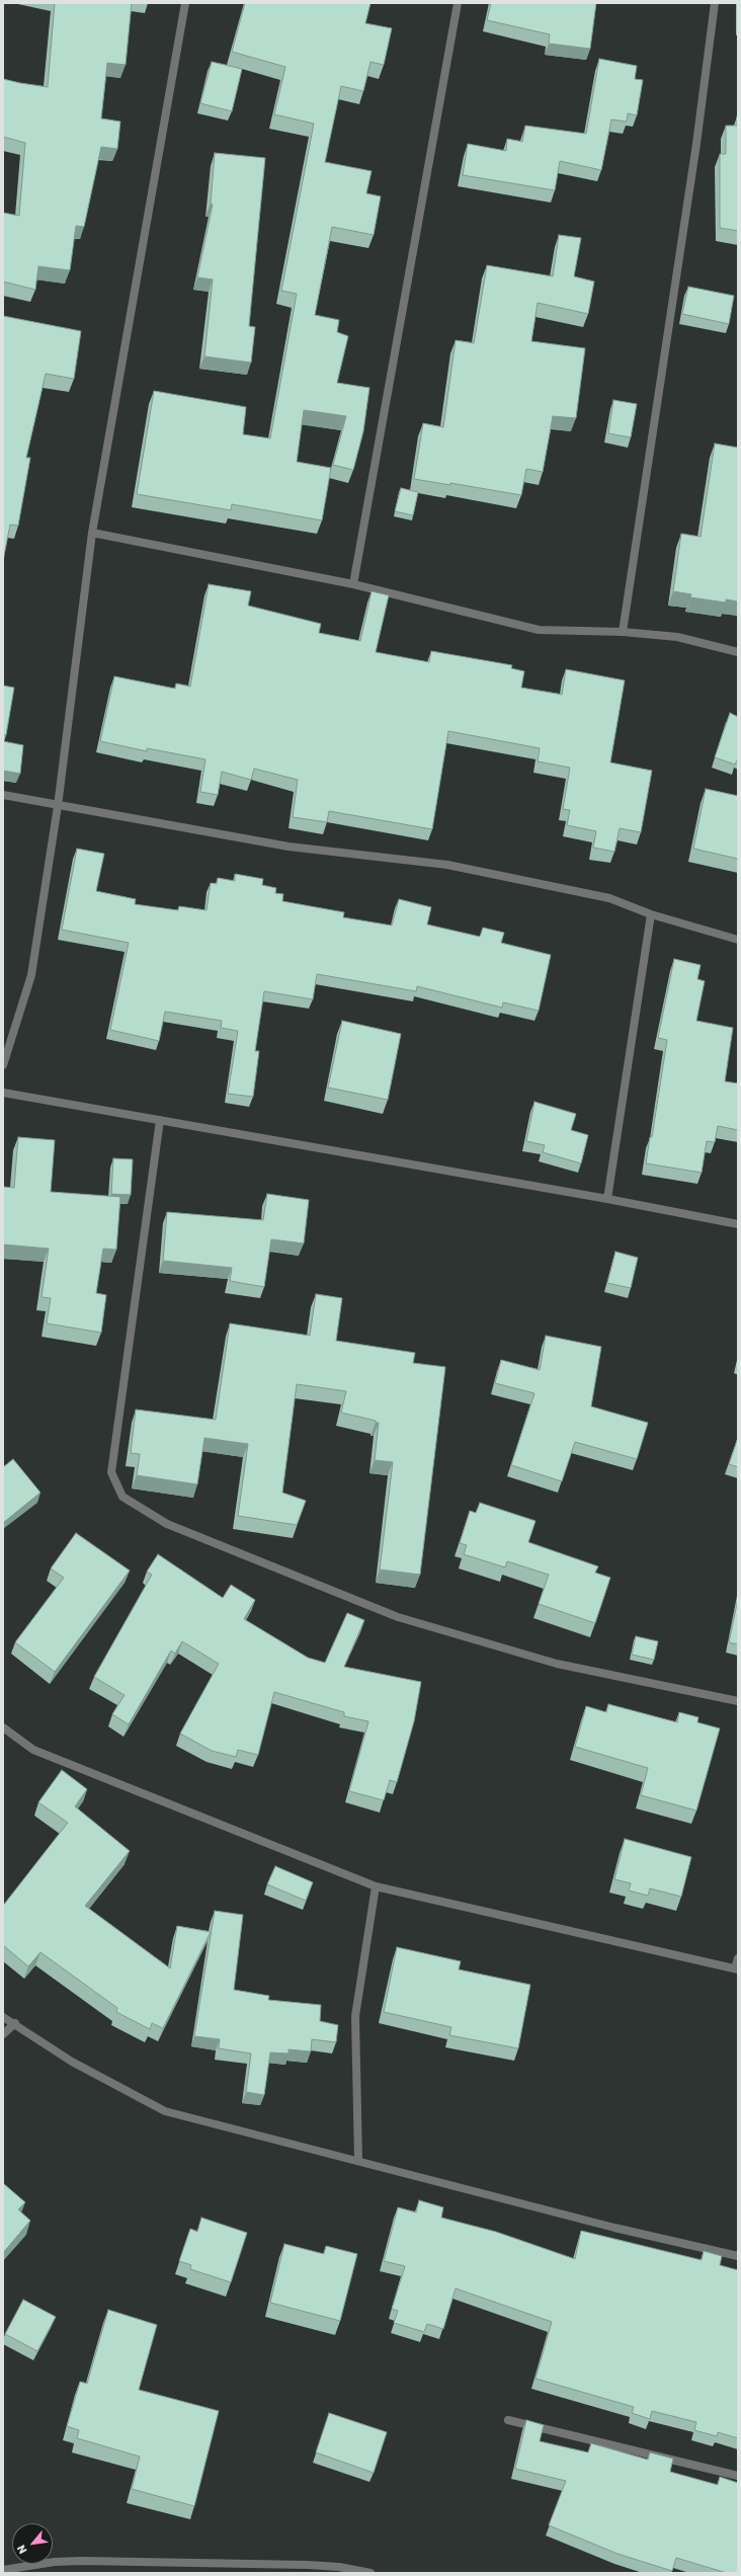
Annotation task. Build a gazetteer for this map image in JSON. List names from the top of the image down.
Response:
{
  "north": "bottom left"
}
